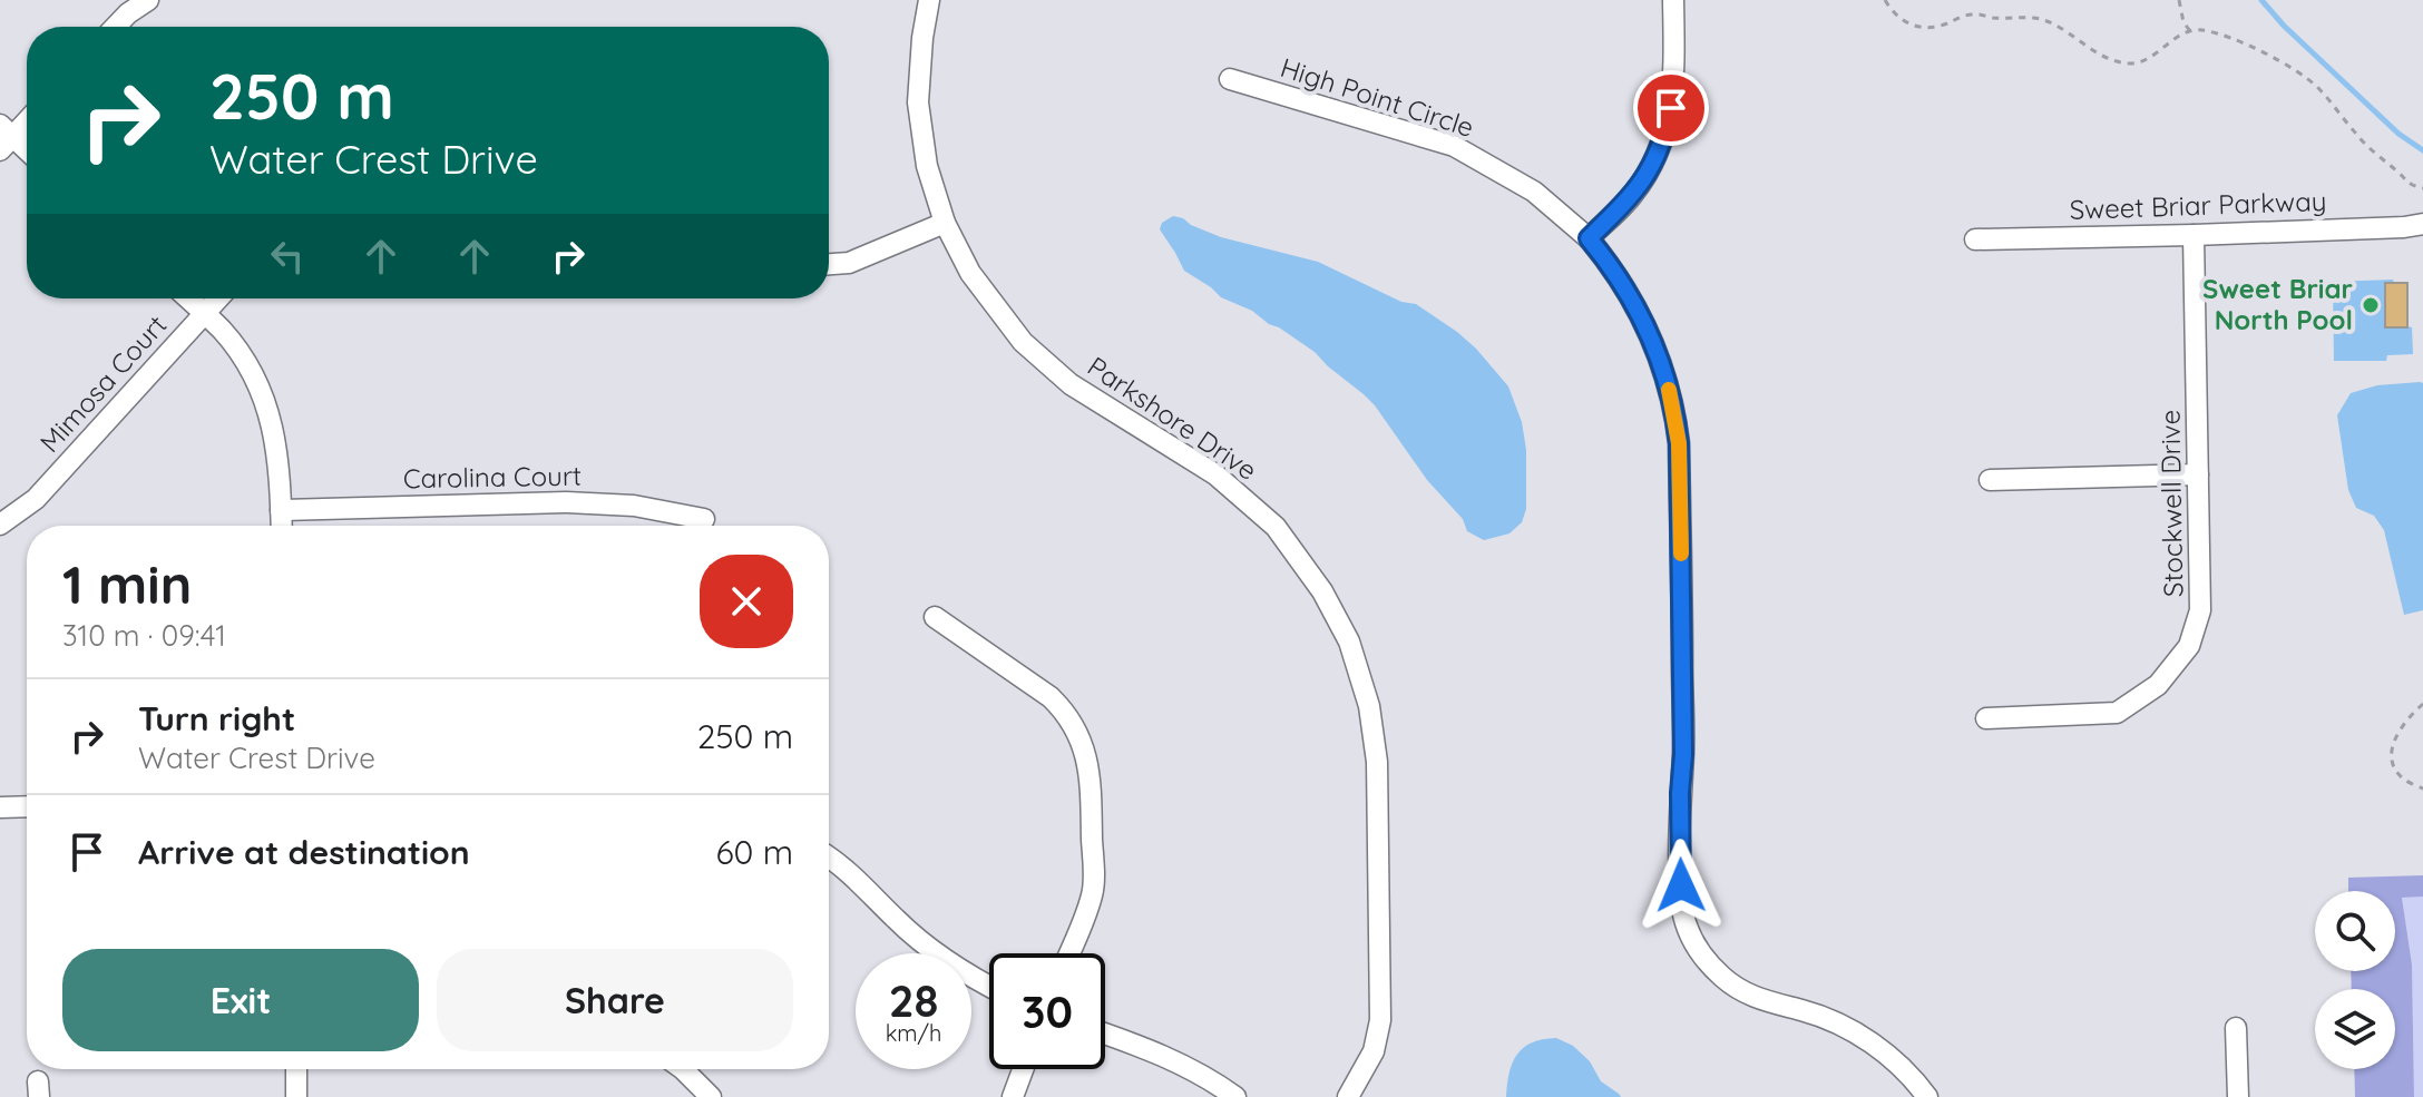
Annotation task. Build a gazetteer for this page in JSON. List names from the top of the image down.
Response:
{
  "streets": {
    "street": [
      "High Point Circle",
      "Sweet Briar Parkway",
      "Mimosa Court",
      "Parkshore Drive",
      "Carolina Court",
      "Stockwell Drive"
    ]
  },
  "crossings": [
    ["Sweet Briar Parkway", "Stockwell Drive"]
  ],
  "places": ["Sweet Briar North Pool"],
  "page": {
    "turn": ["250 m", "Water Crest Drive"],
    "heading": ["1 min", "310 m · 09:41"],
    "list": [
      {
        "name": "Turn right",
        "note": "Water Crest Drive",
        "value": "250 m"
      },
      {
        "name": "Arrive at destination",
        "value": "60 m"
      }
    ],
    "buttons": ["Exit", "Share"],
    "speed": "28 km/h",
    "limit": "30"
  }
}
